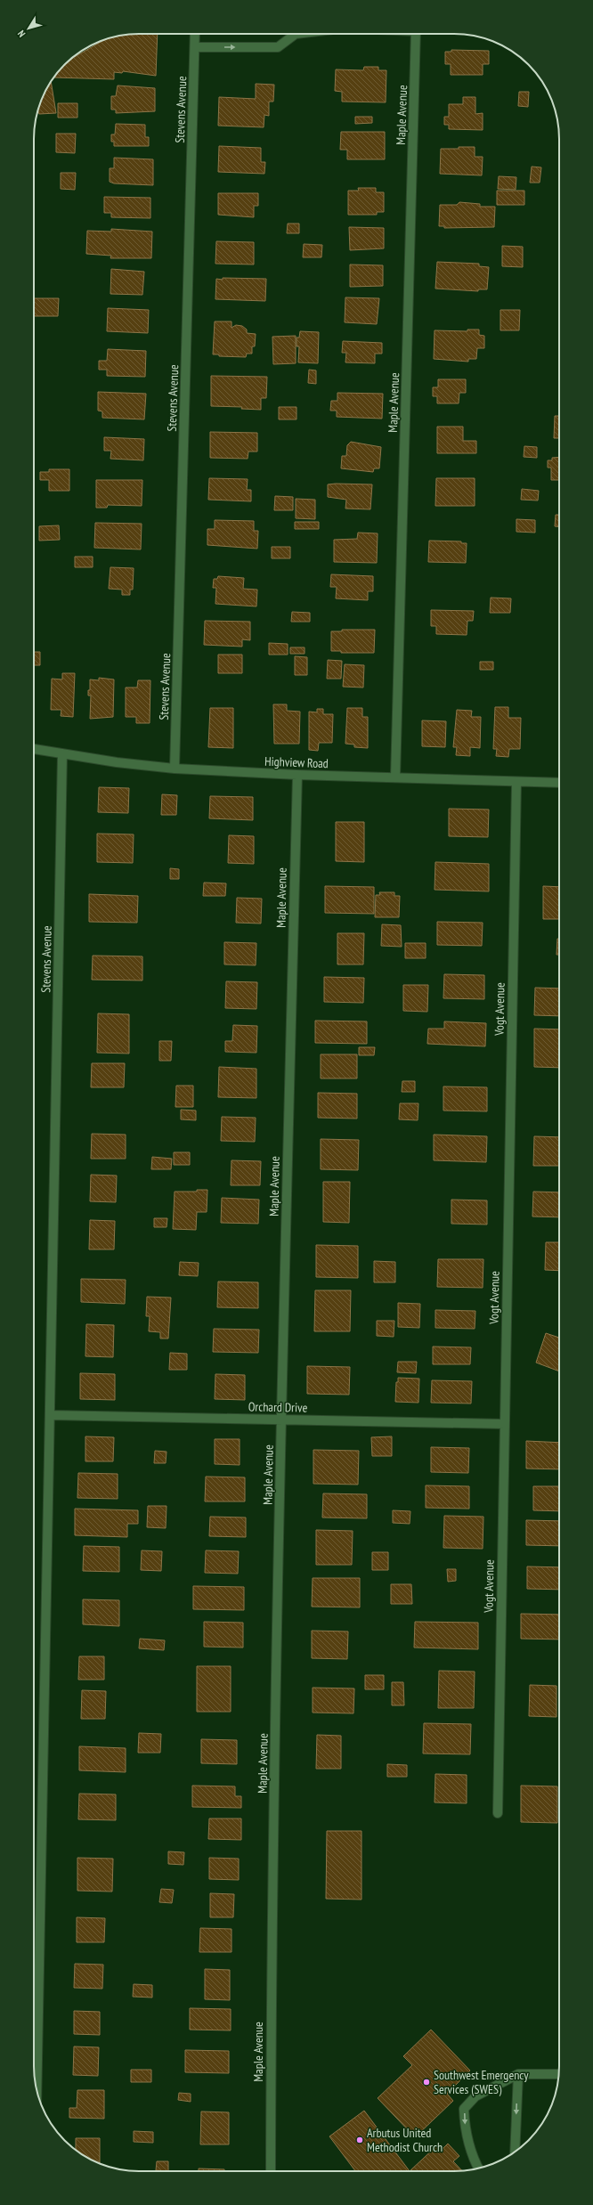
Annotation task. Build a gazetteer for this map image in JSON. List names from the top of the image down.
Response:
{
  "streets": {
    "street": [
      "Stevens Avenue",
      "Maple Avenue",
      "Highview Road",
      "Vogt Avenue",
      "Orchard Drive"
    ]
  },
  "crossings": [
    ["Stevens Avenue", "Highview Road"],
    ["Stevens Avenue", "Orchard Drive"],
    ["Maple Avenue", "Highview Road"],
    ["Maple Avenue", "Orchard Drive"],
    ["Highview Road", "Vogt Avenue"],
    ["Vogt Avenue", "Orchard Drive"]
  ],
  "places": ["Southwest Emergency Services (SWES)", "Arbutus United Methodist Church"],
  "north": "bottom left"
}
